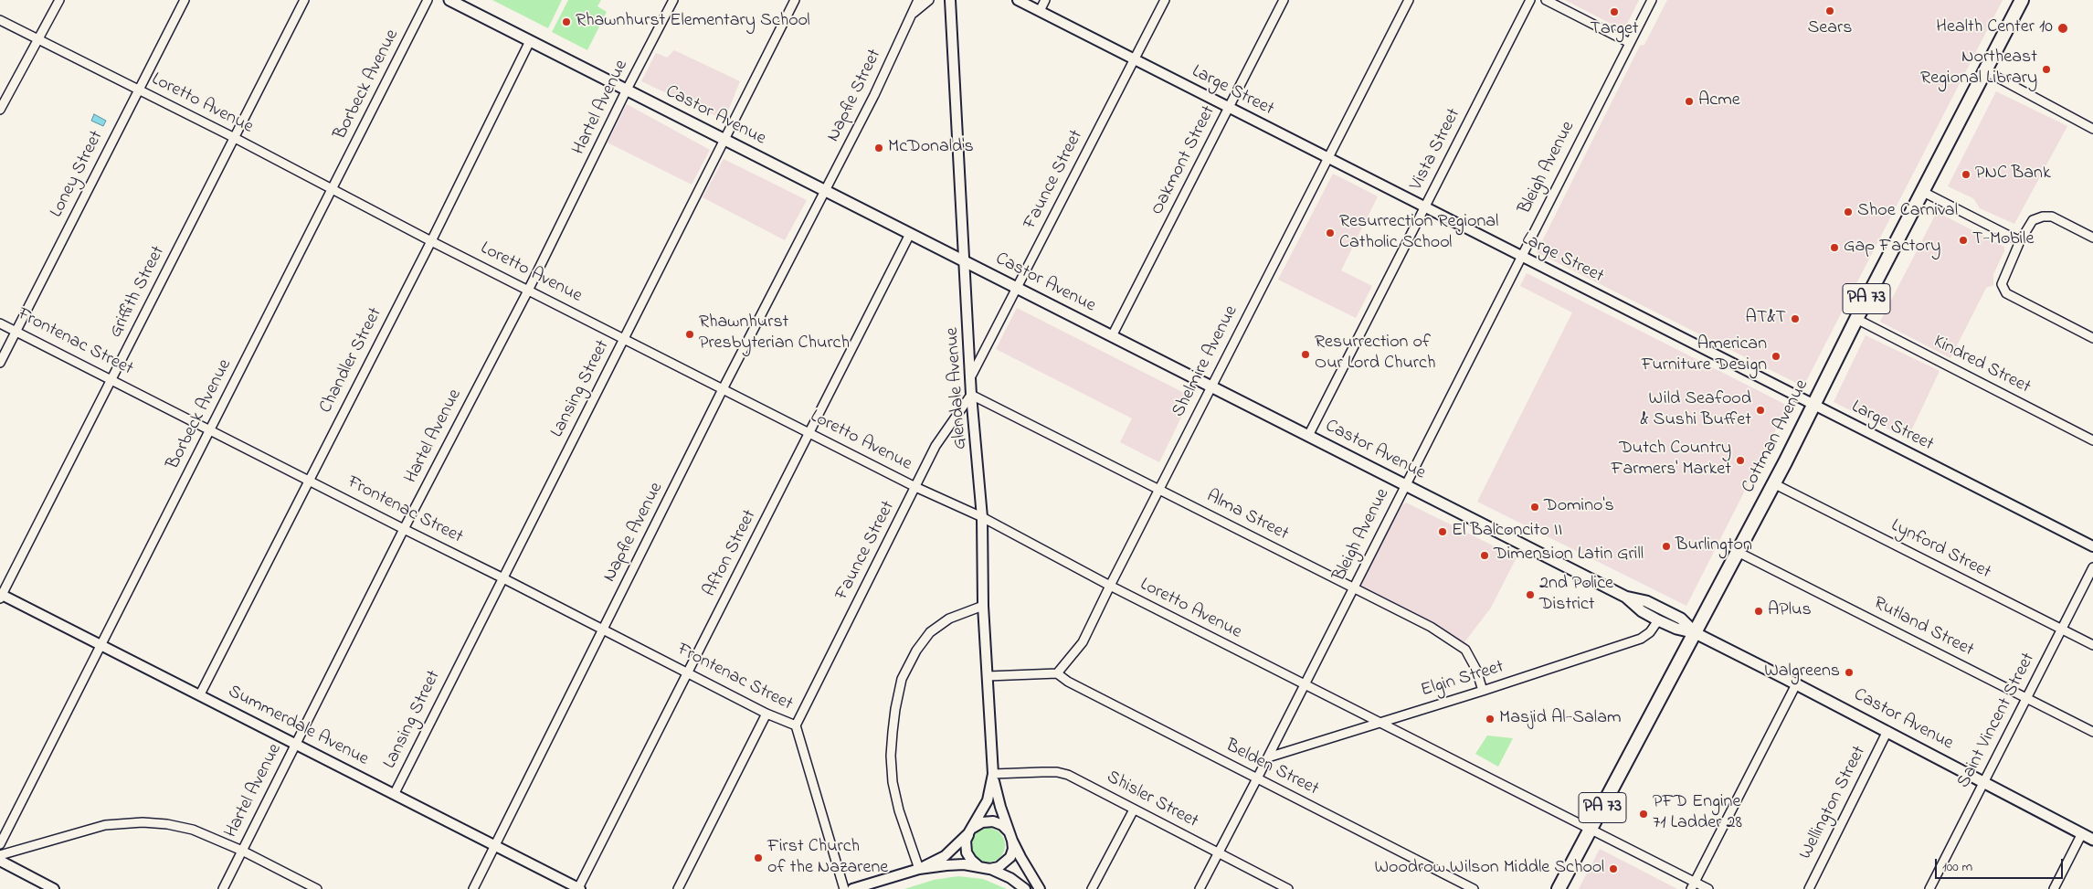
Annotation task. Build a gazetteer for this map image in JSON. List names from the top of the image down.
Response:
{
  "streets": {
    "main road": ["Castor Avenue", "PA 73", "Cottman Avenue"],
    "street": [
      "Borbeck Avenue",
      "Large Street",
      "Napfle Street",
      "Loretto Avenue",
      "Hartel Avenue",
      "Vista Street",
      "Oakmont Street",
      "Bleigh Avenue",
      "Loney Street",
      "Faunce Street",
      "Griffith Street",
      "Frontenac Street",
      "Chandler Street",
      "Shelmire Avenue",
      "Kindred Street",
      "Glendale Avenue",
      "Lansing Street",
      "Alma Street",
      "Napfle Avenue",
      "Lynford Street",
      "Afton Street",
      "Rutland Street",
      "Elgin Street",
      "Saint Vincent Street",
      "Summerdale Avenue",
      "Belden Street",
      "Shisler Street",
      "Wellington Street"
    ]
  },
  "crossings": [
    ["Borbeck Avenue", "Loretto Avenue"],
    ["Borbeck Avenue", "Frontenac Street"],
    ["Borbeck Avenue", "Summerdale Avenue"],
    ["Large Street", "Vista Street"],
    ["Large Street", "Oakmont Street"],
    ["Large Street", "Bleigh Avenue"],
    ["Large Street", "Faunce Street"],
    ["Large Street", "Shelmire Avenue"],
    ["Large Street", "Cottman Avenue"],
    ["Napfle Street", "Castor Avenue"],
    ["Napfle Street", "Napfle Avenue"],
    ["Loretto Avenue", "Hartel Avenue"],
    ["Loretto Avenue", "Bleigh Avenue"],
    ["Loretto Avenue", "Loney Street"],
    ["Loretto Avenue", "Faunce Street"],
    ["Loretto Avenue", "Griffith Street"],
    ["Loretto Avenue", "Chandler Street"],
    ["Loretto Avenue", "Shelmire Avenue"],
    ["Loretto Avenue", "Glendale Avenue"],
    ["Loretto Avenue", "Lansing Street"],
    ["Loretto Avenue", "Cottman Avenue"],
    ["Loretto Avenue", "Napfle Avenue"],
    ["Loretto Avenue", "Afton Street"],
    ["Loretto Avenue", "Elgin Street"],
    ["Hartel Avenue", "Castor Avenue"],
    ["Hartel Avenue", "Frontenac Street"],
    ["Hartel Avenue", "Summerdale Avenue"],
    ["Castor Avenue", "Vista Street"],
    ["Castor Avenue", "Oakmont Street"],
    ["Castor Avenue", "Bleigh Avenue"],
    ["Castor Avenue", "Faunce Street"],
    ["Castor Avenue", "Chandler Street"],
    ["Castor Avenue", "Shelmire Avenue"],
    ["Castor Avenue", "Glendale Avenue"],
    ["Castor Avenue", "Lansing Street"],
    ["Castor Avenue", "Cottman Avenue"],
    ["Castor Avenue", "Napfle Avenue"],
    ["Castor Avenue", "Afton Street"],
    ["Castor Avenue", "Elgin Street"],
    ["Castor Avenue", "Saint Vincent Street"],
    ["Castor Avenue", "Wellington Street"],
    ["Bleigh Avenue", "Alma Street"],
    ["Bleigh Avenue", "Elgin Street"],
    ["Bleigh Avenue", "Belden Street"],
    ["Bleigh Avenue", "Shisler Street"],
    ["Loney Street", "Frontenac Street"],
    ["Faunce Street", "Frontenac Street"],
    ["Faunce Street", "Glendale Avenue"],
    ["Faunce Street", "Alma Street"],
    ["Griffith Street", "Frontenac Street"],
    ["Griffith Street", "Summerdale Avenue"],
    ["Frontenac Street", "Chandler Street"],
    ["Frontenac Street", "Lansing Street"],
    ["Frontenac Street", "Napfle Avenue"],
    ["Frontenac Street", "Afton Street"],
    ["Chandler Street", "Summerdale Avenue"],
    ["Shelmire Avenue", "Alma Street"],
    ["Shelmire Avenue", "Belden Street"],
    ["Kindred Street", "Cottman Avenue"],
    ["Glendale Avenue", "Alma Street"],
    ["Glendale Avenue", "Shisler Street"],
    ["Lansing Street", "Summerdale Avenue"],
    ["Cottman Avenue", "Lynford Street"],
    ["Cottman Avenue", "Rutland Street"],
    ["Alma Street", "Elgin Street"],
    ["Napfle Avenue", "Summerdale Avenue"],
    ["Lynford Street", "Saint Vincent Street"],
    ["Afton Street", "Summerdale Avenue"],
    ["Rutland Street", "Saint Vincent Street"]
  ],
  "places": [
    "Sears",
    "Target",
    "Rhawnhurst Elementary School",
    "Health Center 10",
    "Northeast Regional Library",
    "Acme",
    "McDonald's",
    "PNC Bank",
    "Shoe Carnival",
    "Resurrection Regional Catholic School",
    "T-Mobile",
    "Gap Factory",
    "AT&T",
    "Rhawnhurst Presbyterian Church",
    "Resurrection of Our Lord Church",
    "American Furniture Design",
    "Wild Seafood & Sushi Buffet",
    "Dutch Country Farmers' Market",
    "Domino's",
    "El Balconcito II",
    "Burlington",
    "Dimension Latin Grill",
    "2nd Police District",
    "APlus",
    "Walgreens",
    "Masjid Al-Salam",
    "PFD Engine 71 Ladder 28",
    "First Church of the Nazarene",
    "Woodrow Wilson Middle School"
  ],
  "scale_bar": "100 m"
}
